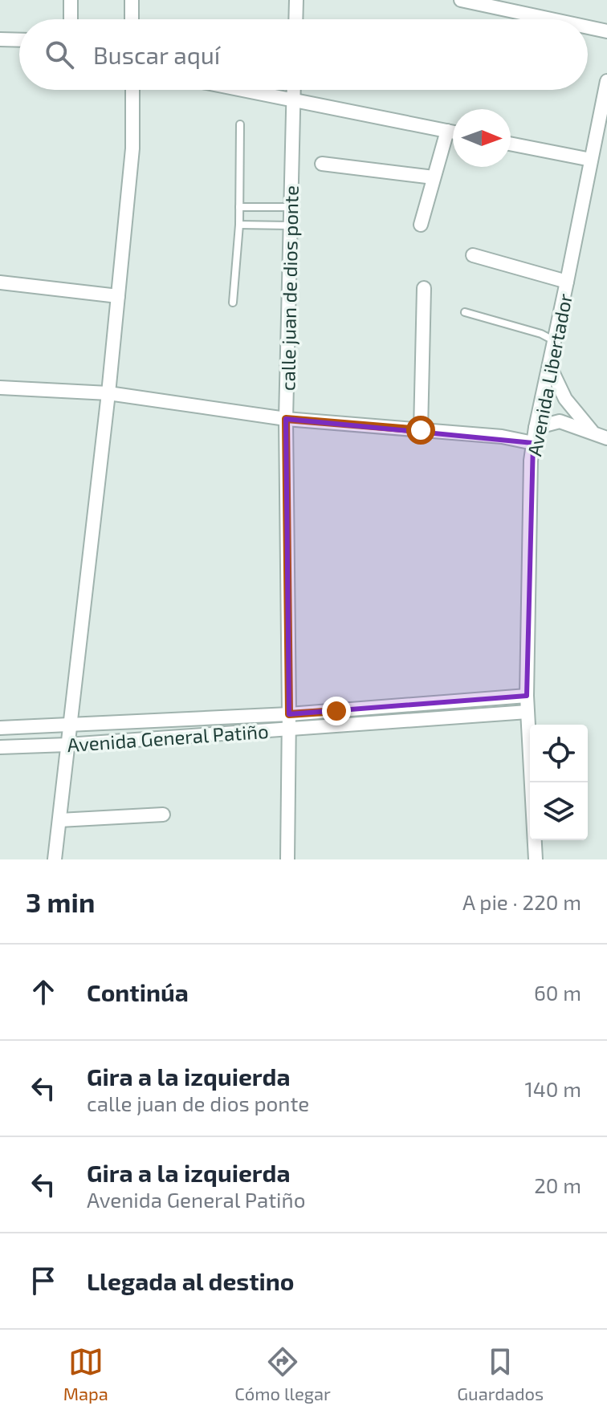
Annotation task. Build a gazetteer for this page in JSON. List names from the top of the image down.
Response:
{
  "streets": {
    "street": ["calle juan de dios ponte", "Avenida Libertador", "Avenida General Patiño"]
  },
  "crossings": [
    ["calle juan de dios ponte", "Avenida General Patiño"],
    ["Avenida Libertador", "Avenida General Patiño"]
  ],
  "north": "right",
  "page": {
    "search": "Buscar aquí",
    "heading": ["3 min", "A pie · 220 m"],
    "list": [
      ["Continúa", "60 m"],
      ["Gira a la izquierda", "calle juan de dios ponte", "140 m"],
      ["Gira a la izquierda", "Avenida General Patiño", "20 m"],
      "Llegada al destino"
    ],
    "nav": ["Mapa", "Cómo llegar", "Guardados"]
  }
}
